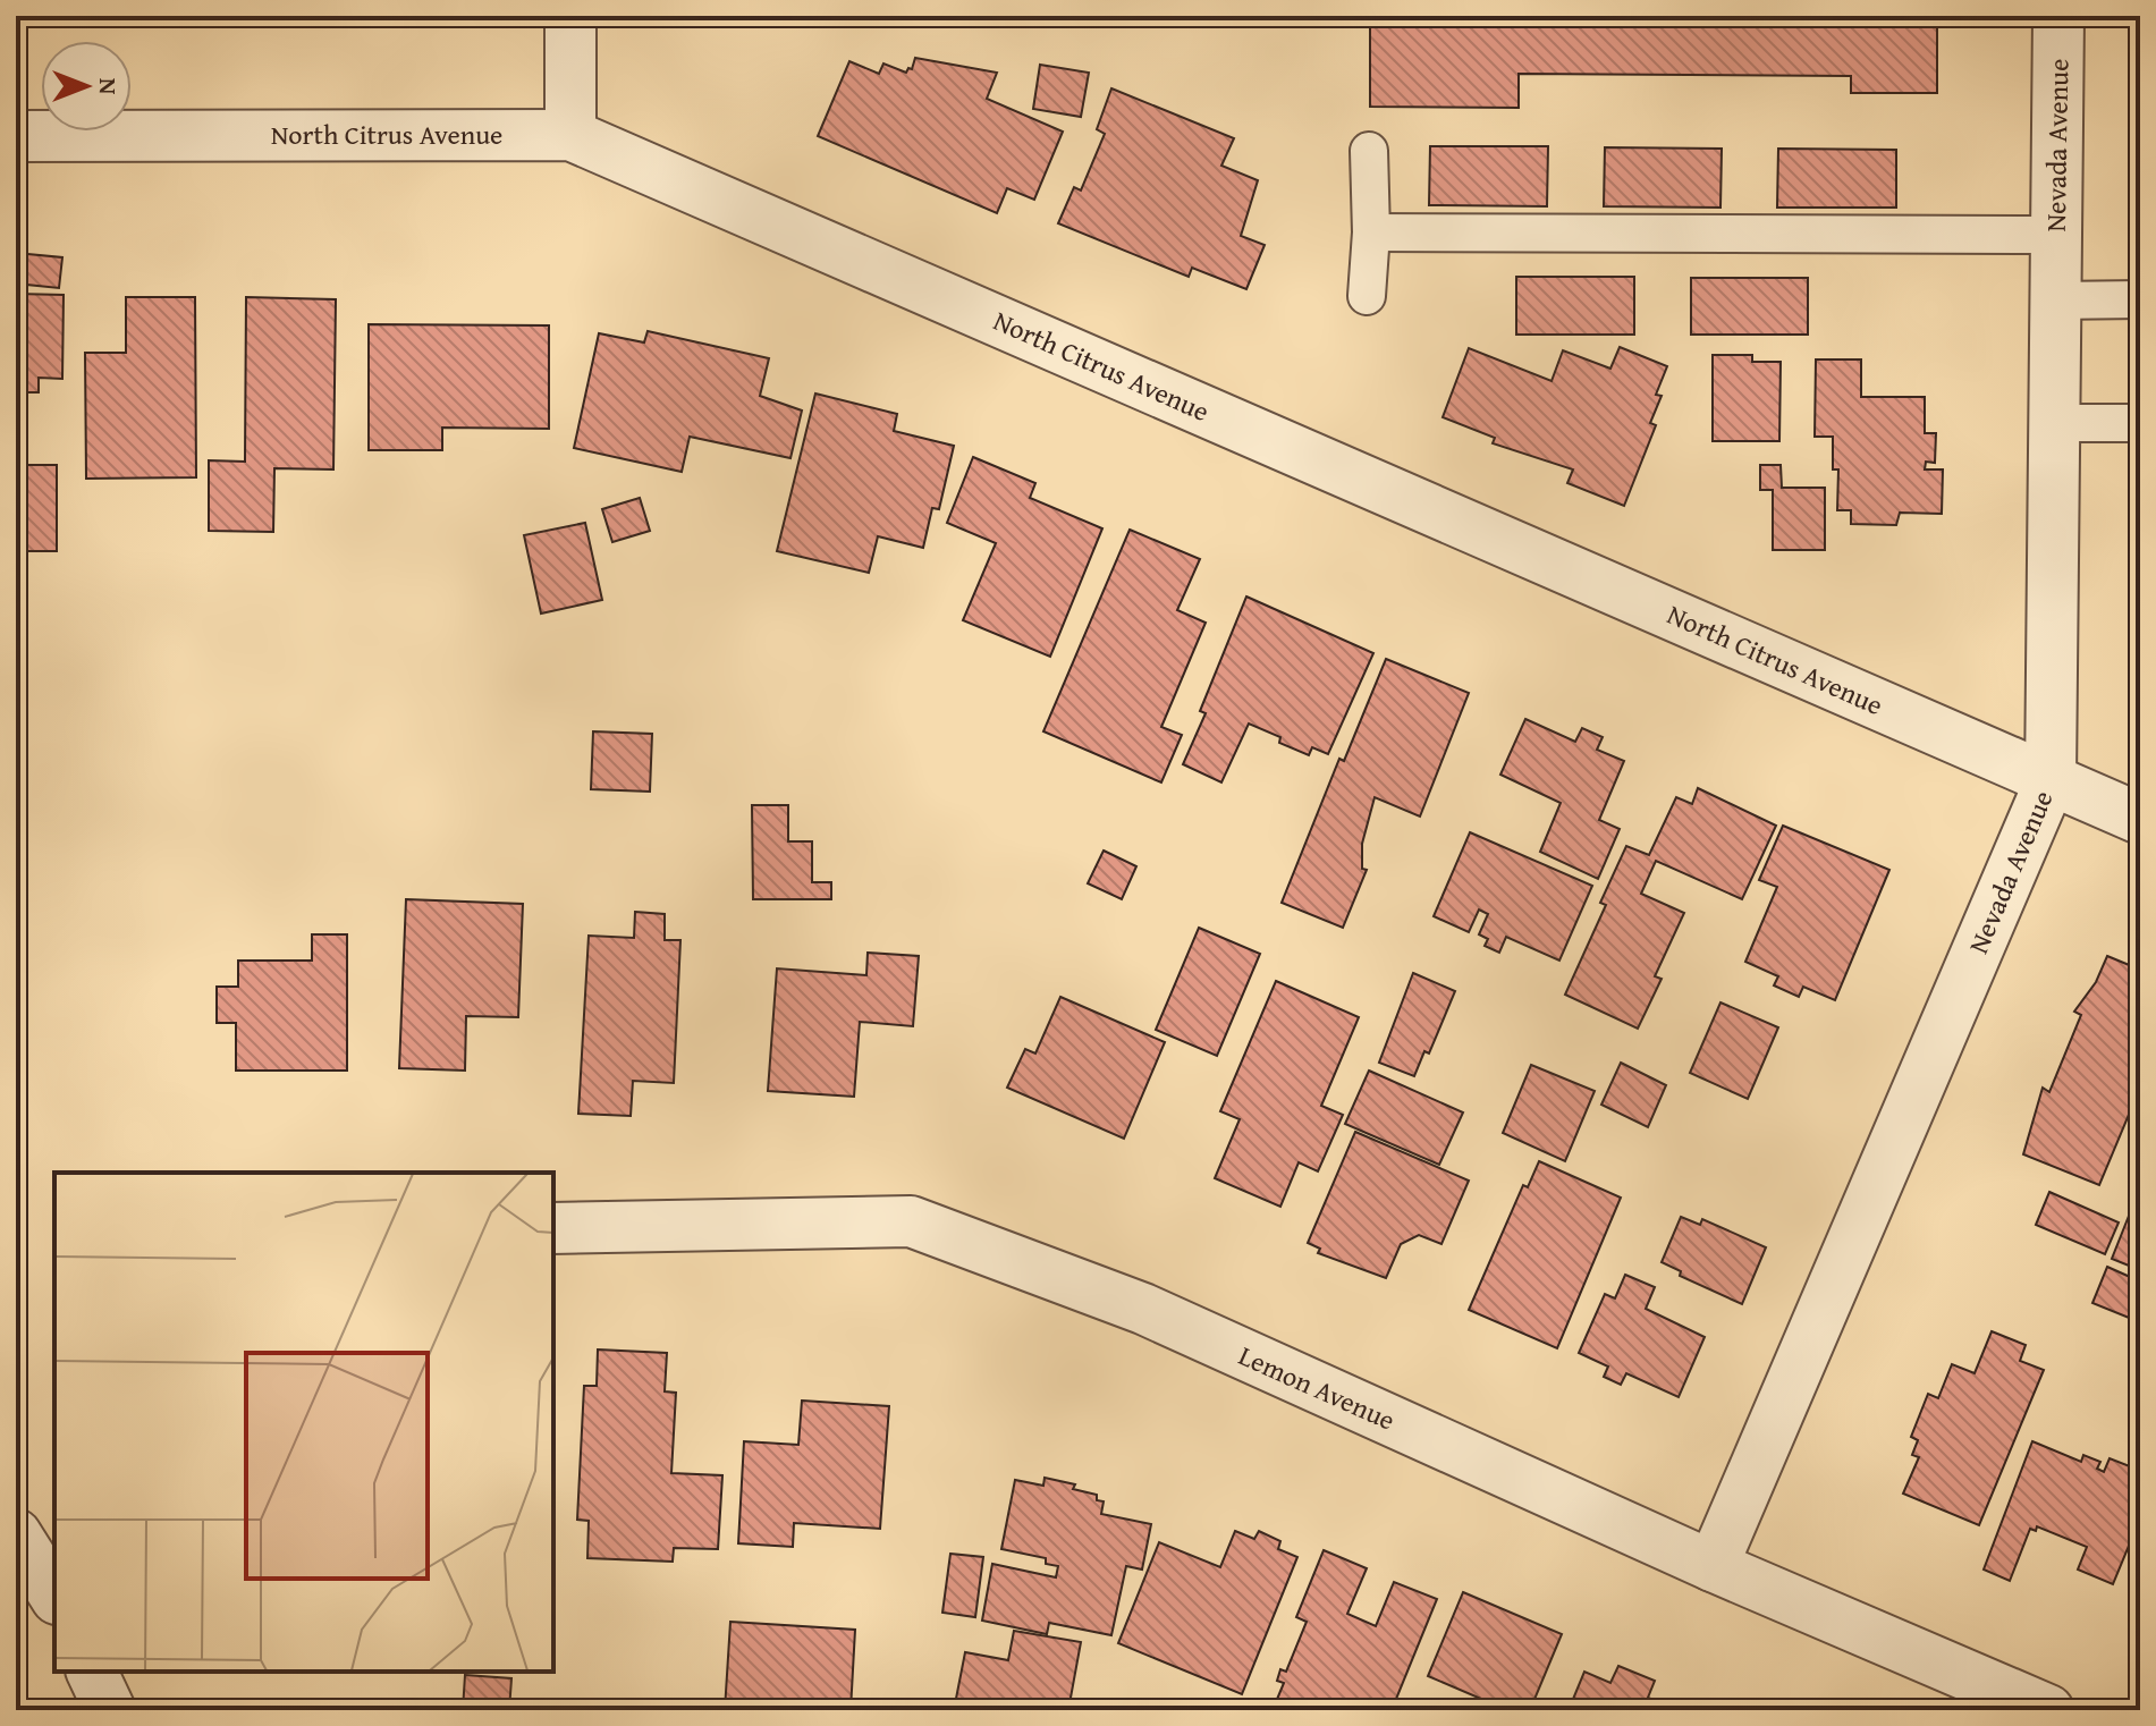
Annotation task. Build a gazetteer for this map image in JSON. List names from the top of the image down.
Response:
{
  "streets": {
    "street": ["North Citrus Avenue", "Nevada Avenue", "Lemon Avenue"]
  },
  "crossings": [
    ["North Citrus Avenue", "Nevada Avenue"],
    ["Nevada Avenue", "Lemon Avenue"]
  ],
  "north": "right"
}
